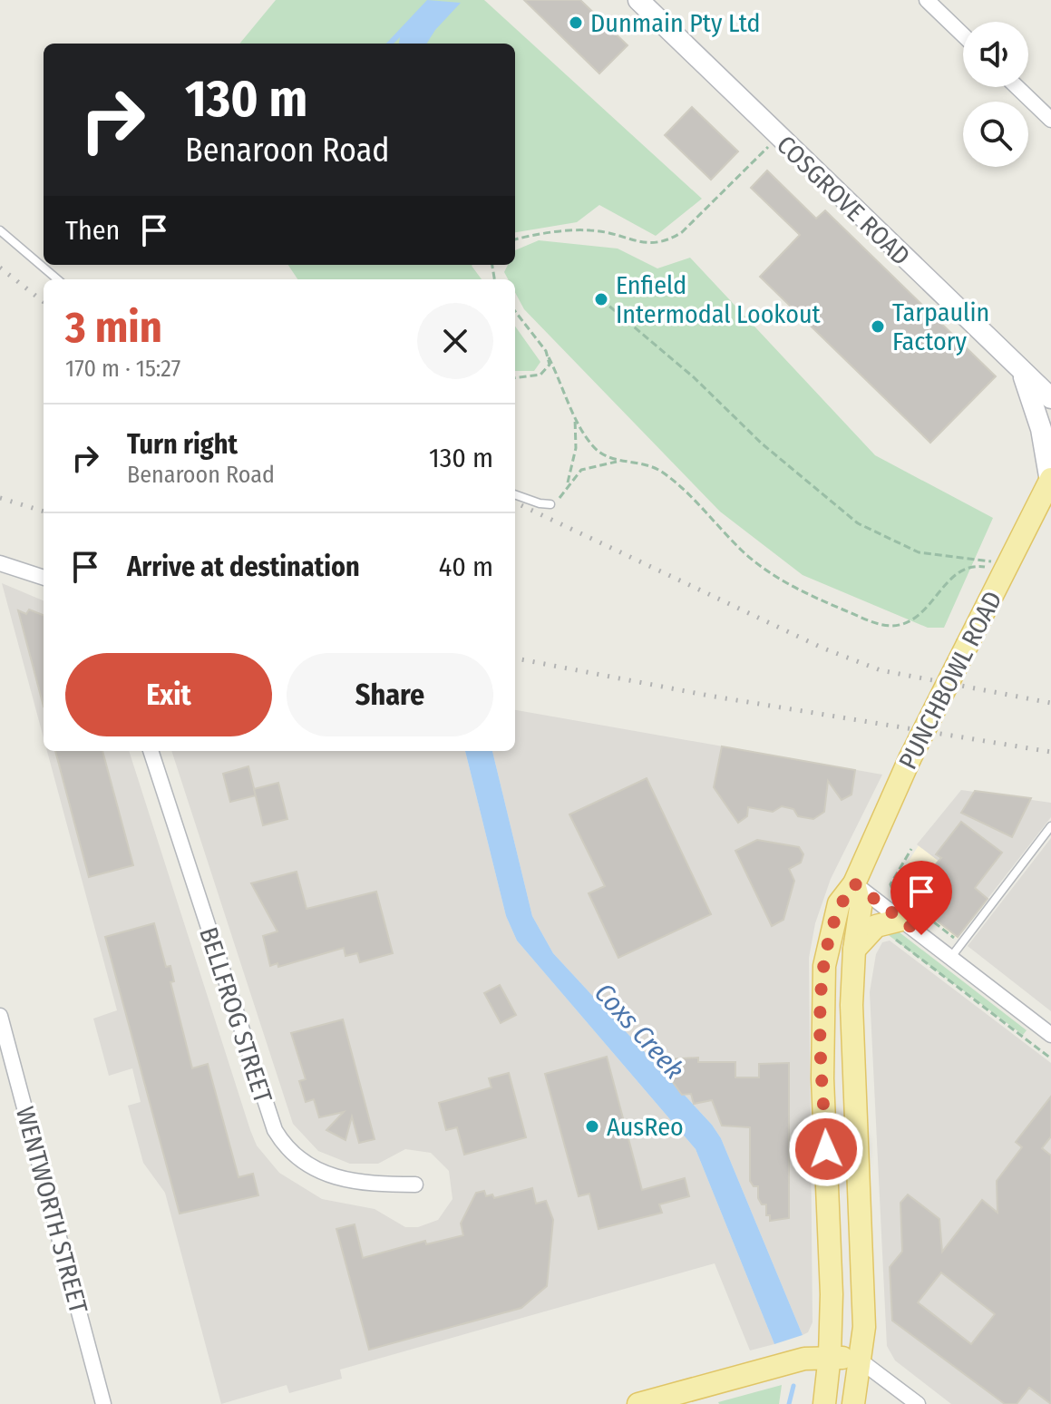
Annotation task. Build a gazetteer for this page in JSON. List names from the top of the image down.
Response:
{
  "streets": {
    "main road": ["COSGROVE ROAD", "PUNCHBOWL ROAD"],
    "street": ["BELLFROG STREET", "WENTWORTH STREET"]
  },
  "water": ["Coxs Creek"],
  "places": [
    "Dunmain Pty Ltd",
    "Enfield Intermodal Lookout",
    "Tarpaulin Factory",
    "AusReo"
  ],
  "page": {
    "turn": ["130 m", "Benaroon Road"],
    "then": "Then",
    "heading": ["3 min", "170 m · 15:27"],
    "list": [
      {
        "name": "Turn right",
        "note": "Benaroon Road",
        "value": "130 m"
      },
      {
        "name": "Arrive at destination",
        "value": "40 m"
      }
    ],
    "buttons": ["Exit", "Share"]
  }
}
